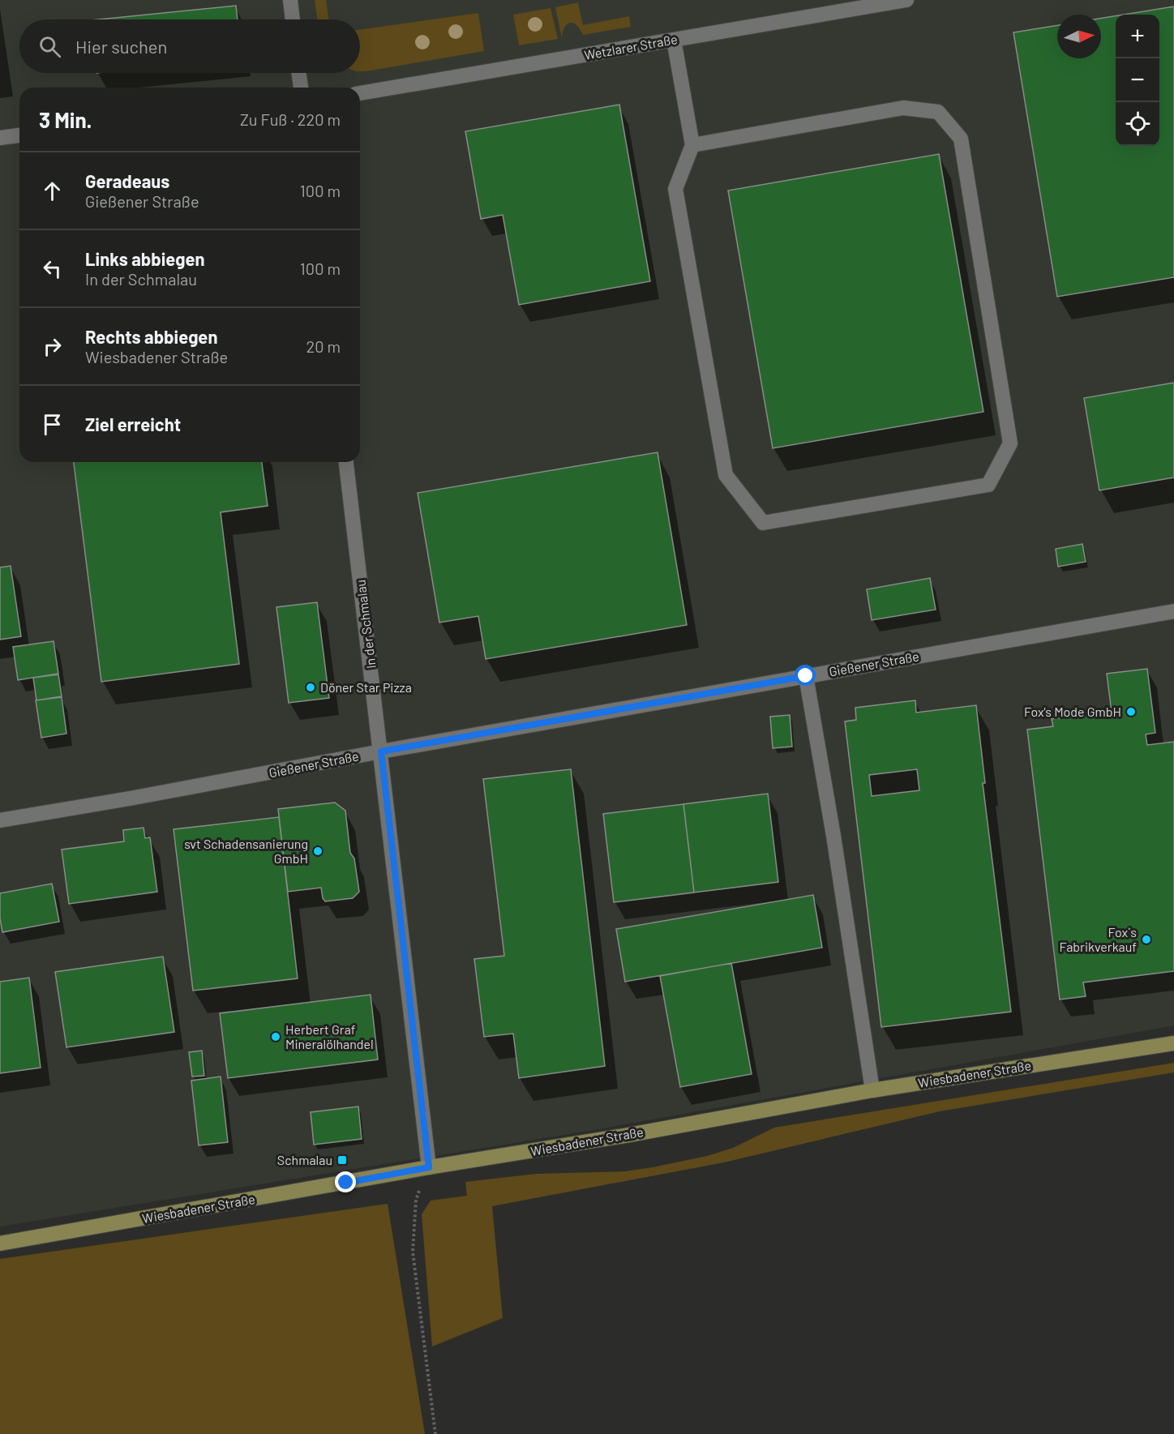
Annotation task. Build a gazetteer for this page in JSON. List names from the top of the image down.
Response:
{
  "streets": {
    "main road": ["Wiesbadener Straße"],
    "street": ["Wetzlarer Straße", "In der Schmalau", "Gießener Straße"]
  },
  "crossings": [
    ["In der Schmalau", "Gießener Straße"],
    ["In der Schmalau", "Wiesbadener Straße"]
  ],
  "places": {
    "other": [
      "Döner Star Pizza",
      "Fox's Mode GmbH",
      "svt Schadensanierung GmbH",
      "Fox´s Fabrikverkauf",
      "Herbert Graf Mineralölhandel"
    ],
    "transit": ["Schmalau"]
  },
  "north": "right",
  "page": {
    "map_buttons": ["+", "−"],
    "search": "Hier suchen",
    "heading": ["3 Min.", "Zu Fuß · 220 m"],
    "list": [
      ["Geradeaus", "Gießener Straße", "100 m"],
      ["Links abbiegen", "In der Schmalau", "100 m"],
      ["Rechts abbiegen", "Wiesbadener Straße", "20 m"],
      "Ziel erreicht"
    ]
  }
}
